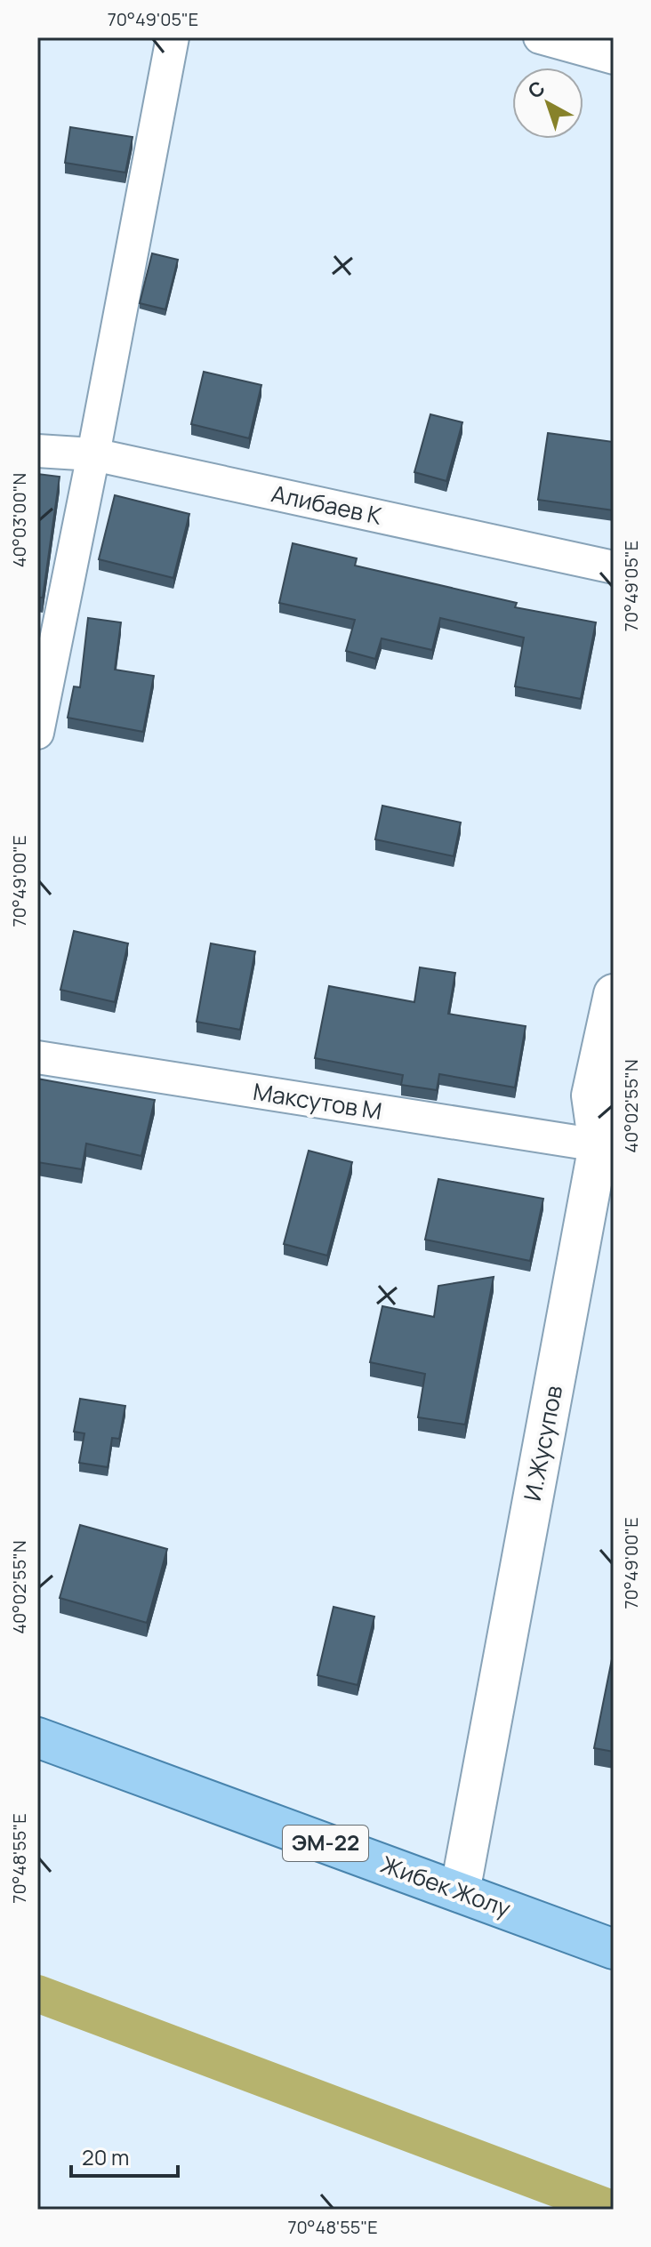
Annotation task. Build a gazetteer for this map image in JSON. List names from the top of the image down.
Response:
{
  "streets": {
    "main road": ["ЭМ-22", "Жибек Жолу"],
    "street": ["Алибаев К", "Максутов М", "И.Жусупов"]
  },
  "crossings": [
    ["Максутов М", "И.Жусупов"],
    ["И.Жусупов", "Жибек Жолу"]
  ],
  "scale_bar": "20 m",
  "north": "top left",
  "coordinates": [
    "70°49'05\"E",
    "40°03'00\"N",
    "70°49'00\"E",
    "40°02'55\"N",
    "70°48'55\"E"
  ]
}
